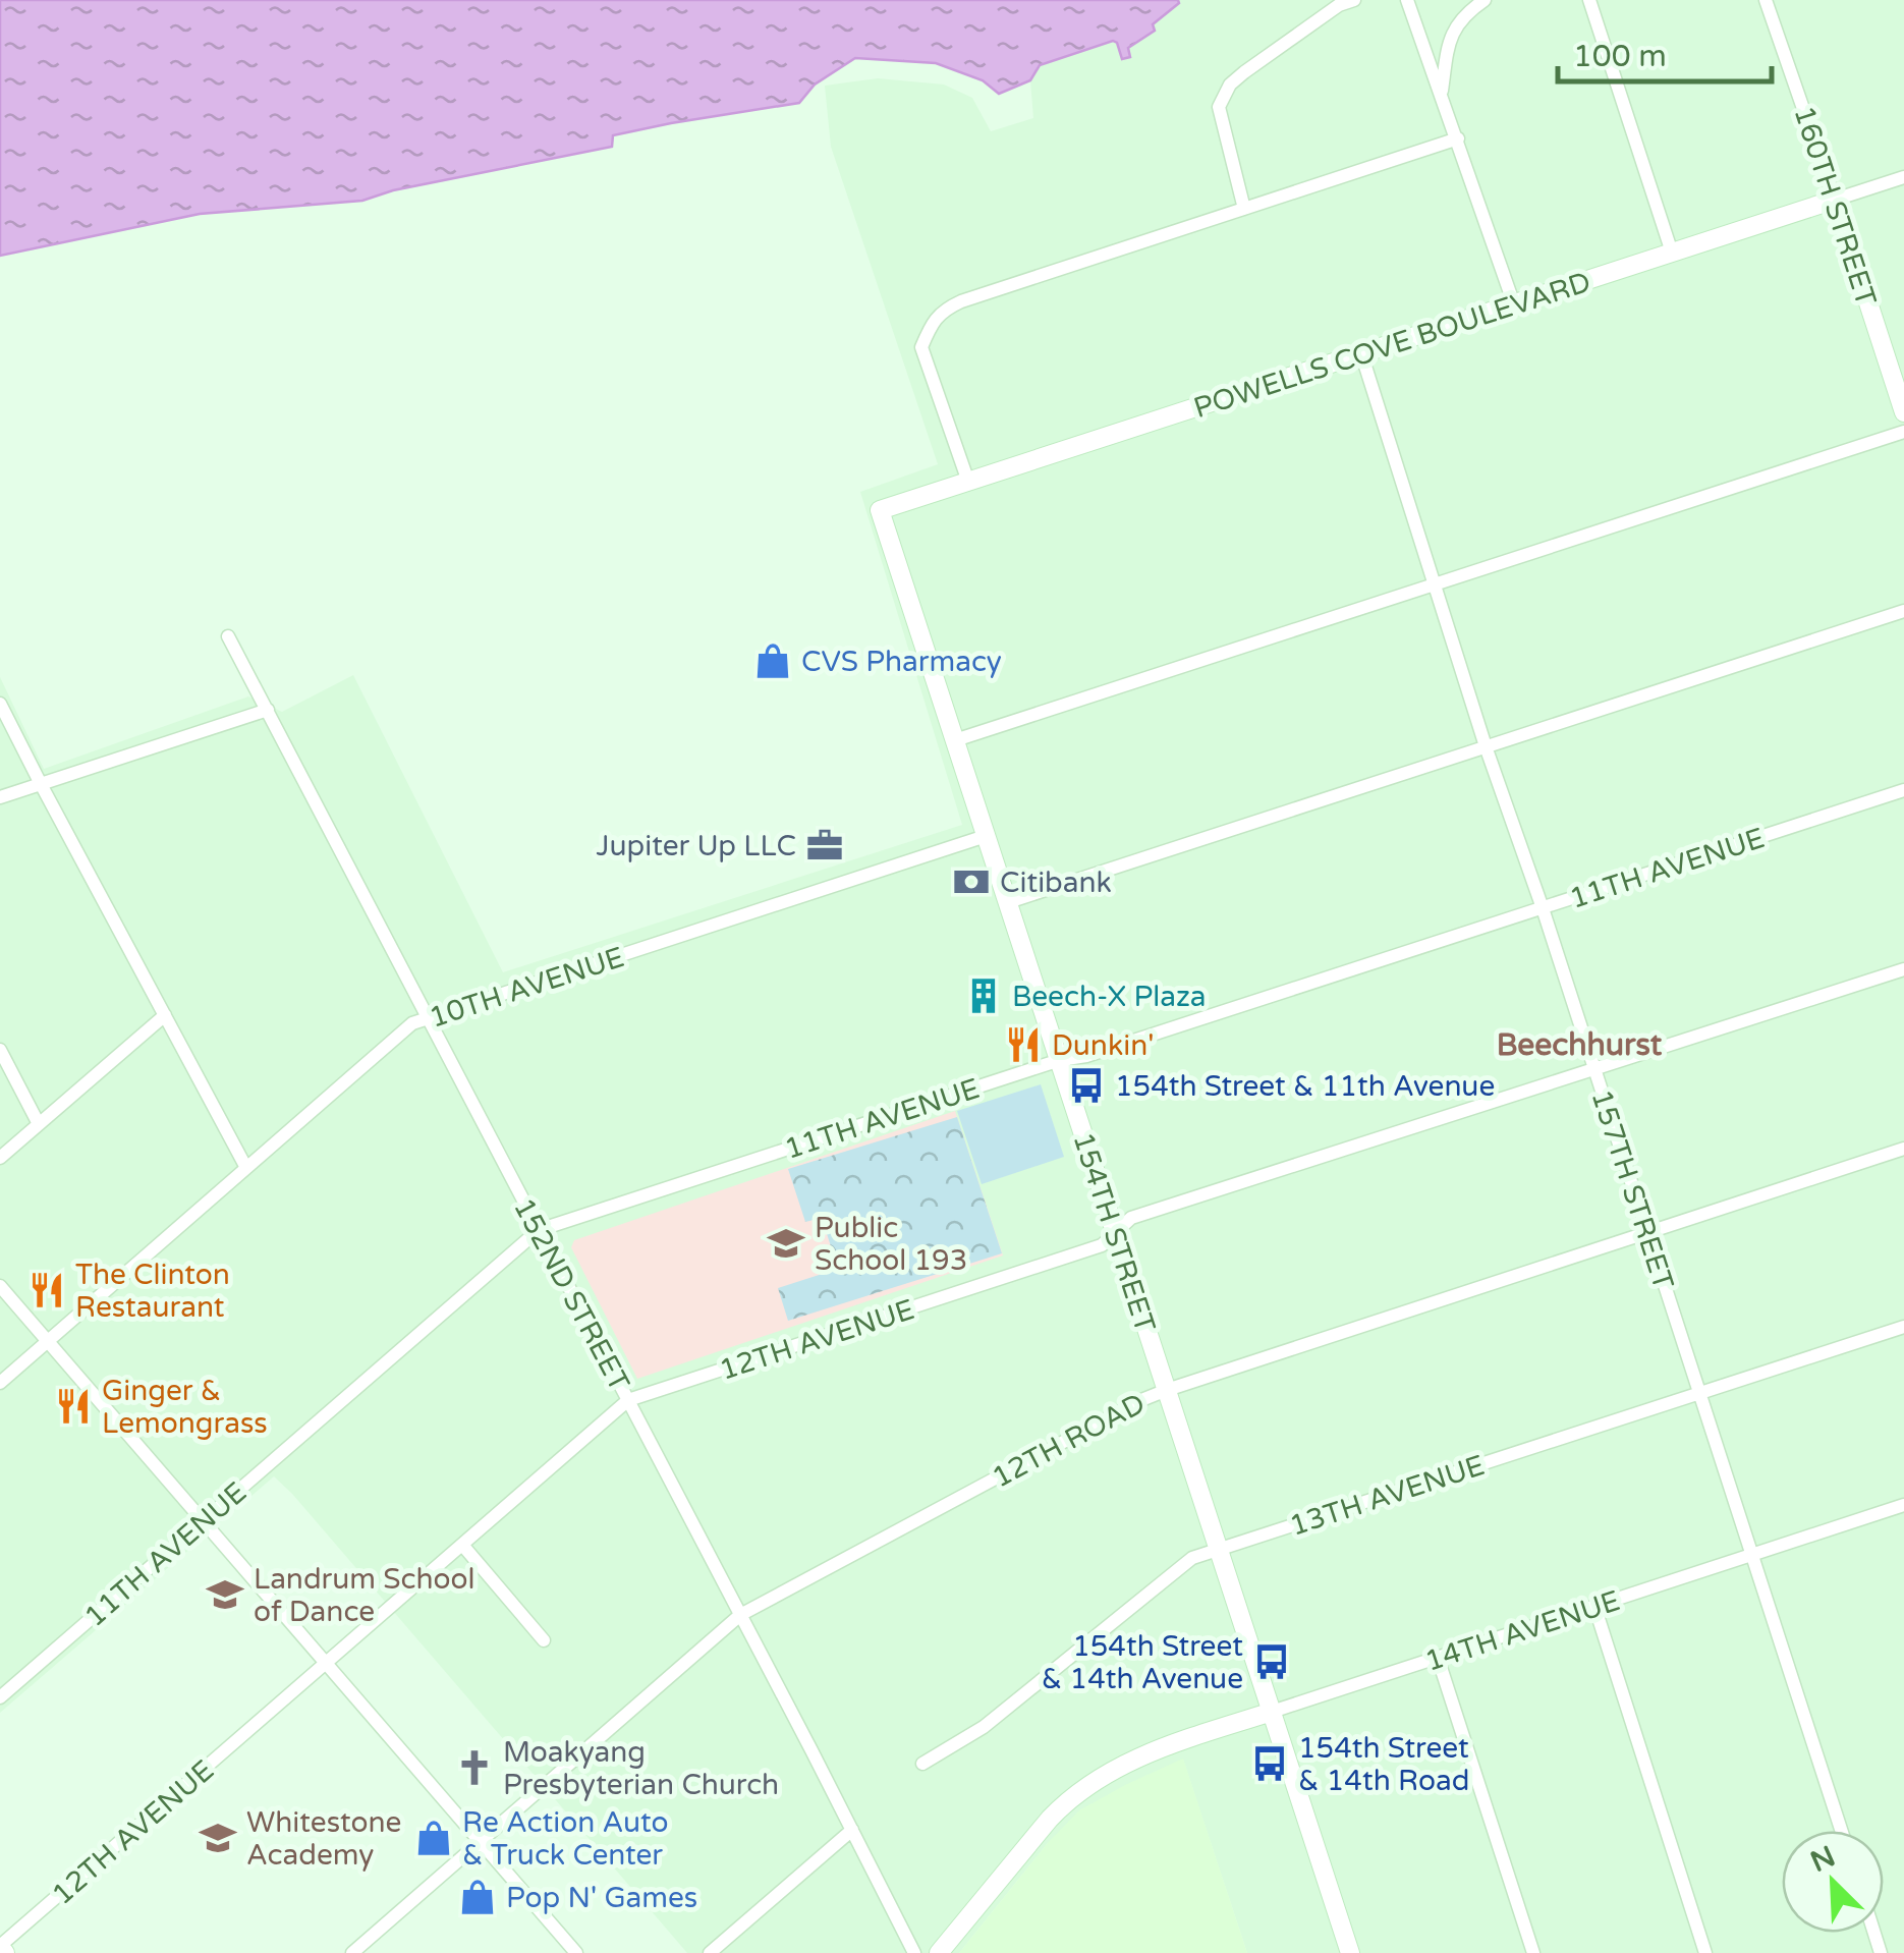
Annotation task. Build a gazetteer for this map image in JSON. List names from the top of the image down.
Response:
{
  "streets": {
    "street": [
      "160TH STREET",
      "POWELLS COVE BOULEVARD",
      "11TH AVENUE",
      "10TH AVENUE",
      "157TH STREET",
      "154TH STREET",
      "152ND STREET",
      "12TH AVENUE",
      "12TH ROAD",
      "13TH AVENUE",
      "14TH AVENUE"
    ]
  },
  "crossings": [
    ["160TH STREET", "POWELLS COVE BOULEVARD"],
    ["POWELLS COVE BOULEVARD", "157TH STREET"],
    ["POWELLS COVE BOULEVARD", "154TH STREET"],
    ["11TH AVENUE", "157TH STREET"],
    ["11TH AVENUE", "154TH STREET"],
    ["11TH AVENUE", "152ND STREET"],
    ["10TH AVENUE", "154TH STREET"],
    ["10TH AVENUE", "152ND STREET"],
    ["157TH STREET", "12TH AVENUE"],
    ["157TH STREET", "12TH ROAD"],
    ["157TH STREET", "13TH AVENUE"],
    ["157TH STREET", "14TH AVENUE"],
    ["154TH STREET", "12TH AVENUE"],
    ["154TH STREET", "12TH ROAD"],
    ["154TH STREET", "13TH AVENUE"],
    ["154TH STREET", "14TH AVENUE"],
    ["152ND STREET", "12TH AVENUE"],
    ["152ND STREET", "12TH ROAD"]
  ],
  "districts": ["Beechhurst"],
  "places": {
    "shop": ["CVS Pharmacy", "Re Action Auto & Truck Center", "Pop N' Games"],
    "office": ["Jupiter Up LLC"],
    "bank": ["Citibank"],
    "building": ["Beech-X Plaza"],
    "restaurant": ["Dunkin'", "The Clinton Restaurant", "Ginger & Lemongrass"],
    "bus stop": ["154th Street & 11th Avenue", "154th Street & 14th Avenue", "154th Street & 14th Road"],
    "school or university": ["Public School 193", "Landrum School of Dance", "Whitestone Academy"],
    "church": ["Moakyang Presbyterian Church"]
  },
  "scale_bar": "100 m",
  "north": "top left"
}
